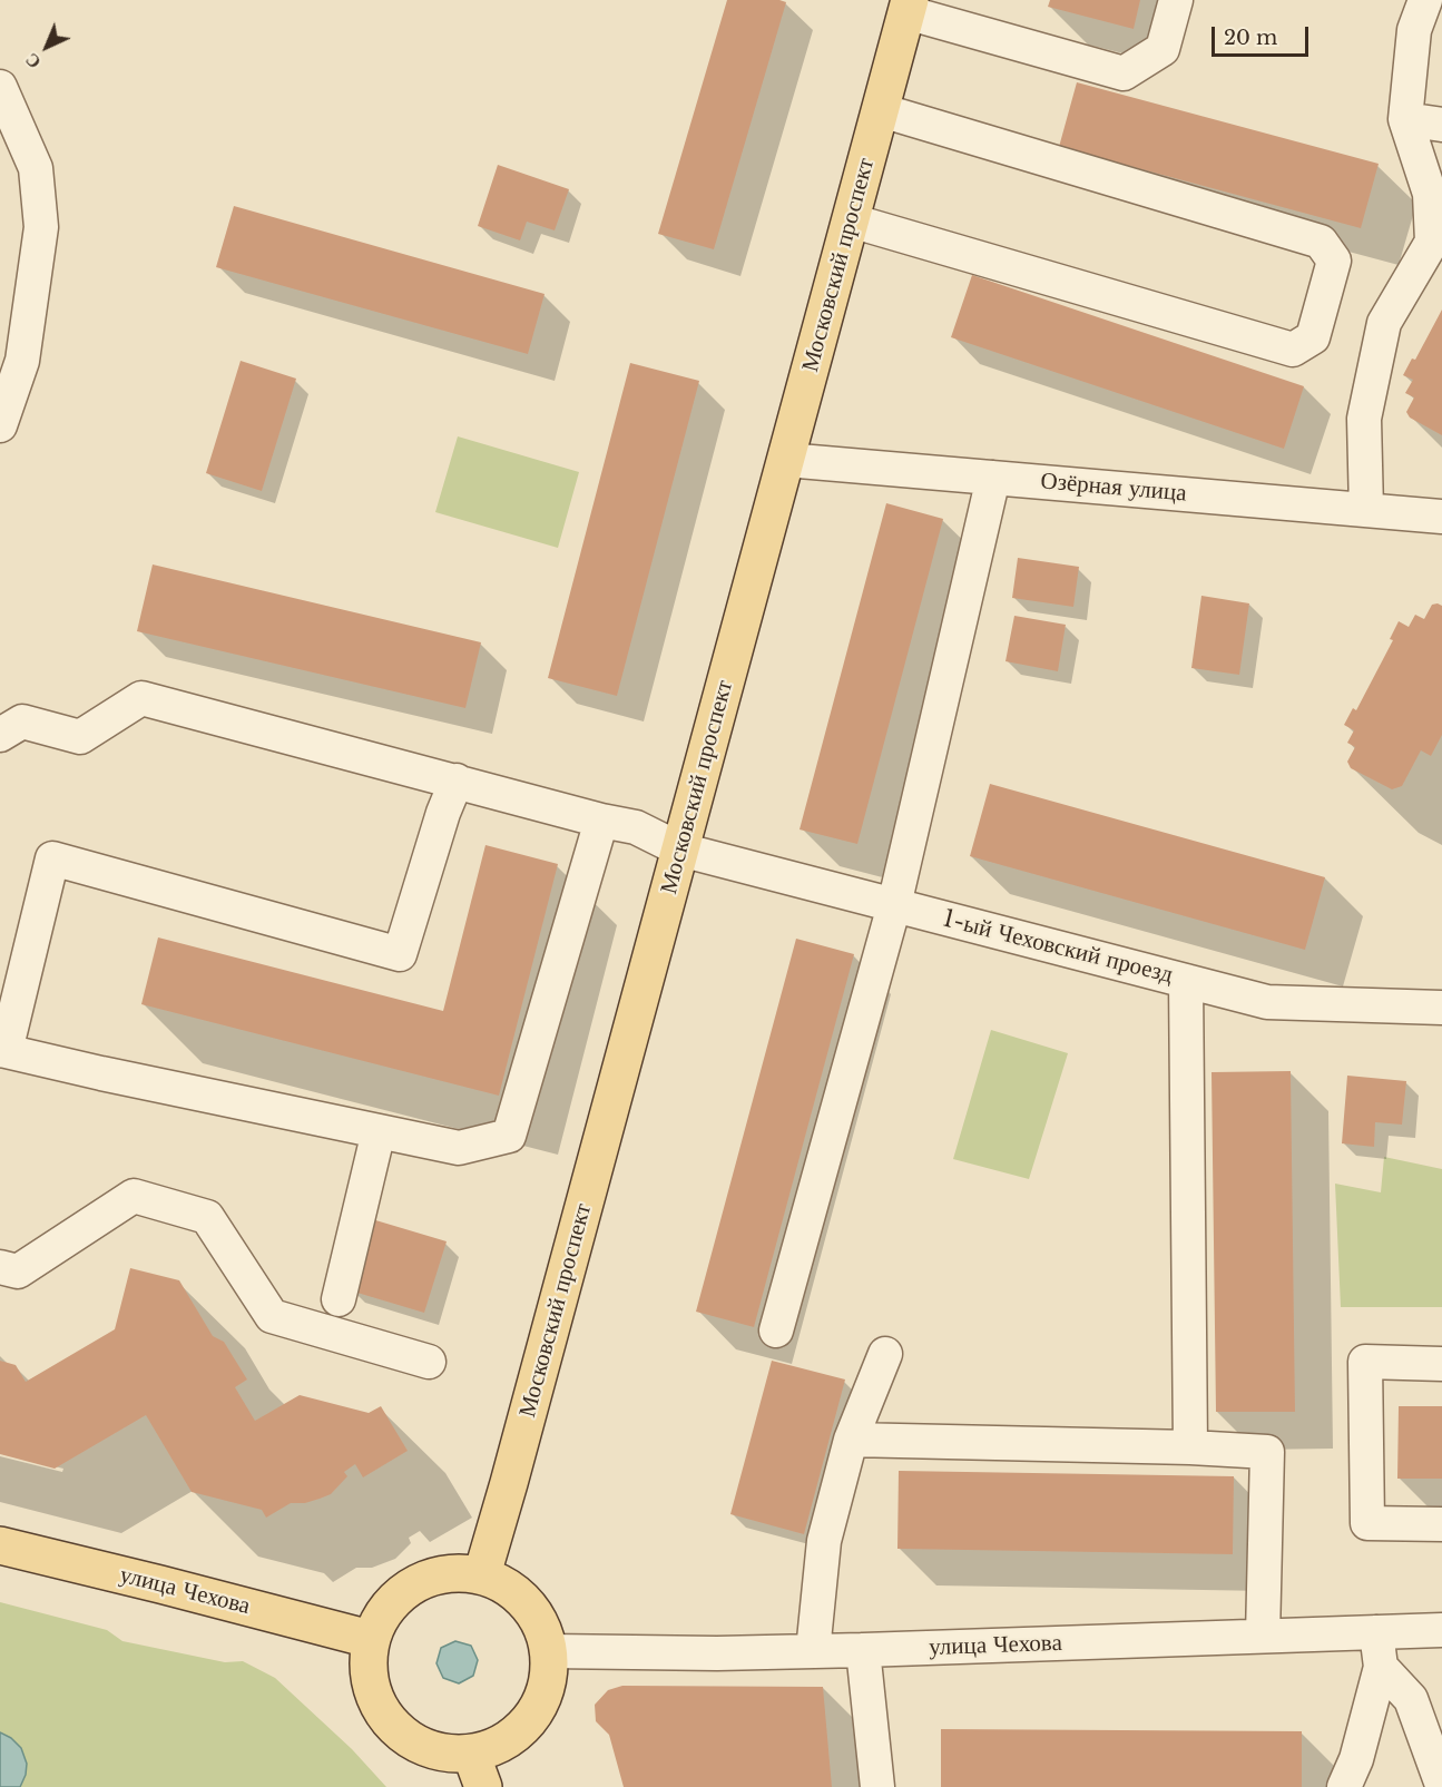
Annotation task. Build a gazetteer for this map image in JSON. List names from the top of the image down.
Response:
{
  "streets": {
    "main road": ["Московский проспект", "улица Чехова"],
    "street": ["Озёрная улица", "1-ый Чеховский проезд"]
  },
  "crossings": [
    ["Московский проспект", "Озёрная улица"],
    ["Московский проспект", "1-ый Чеховский проезд"],
    ["Московский проспект", "улица Чехова"]
  ],
  "scale_bar": "20 m",
  "north": "bottom left"
}
